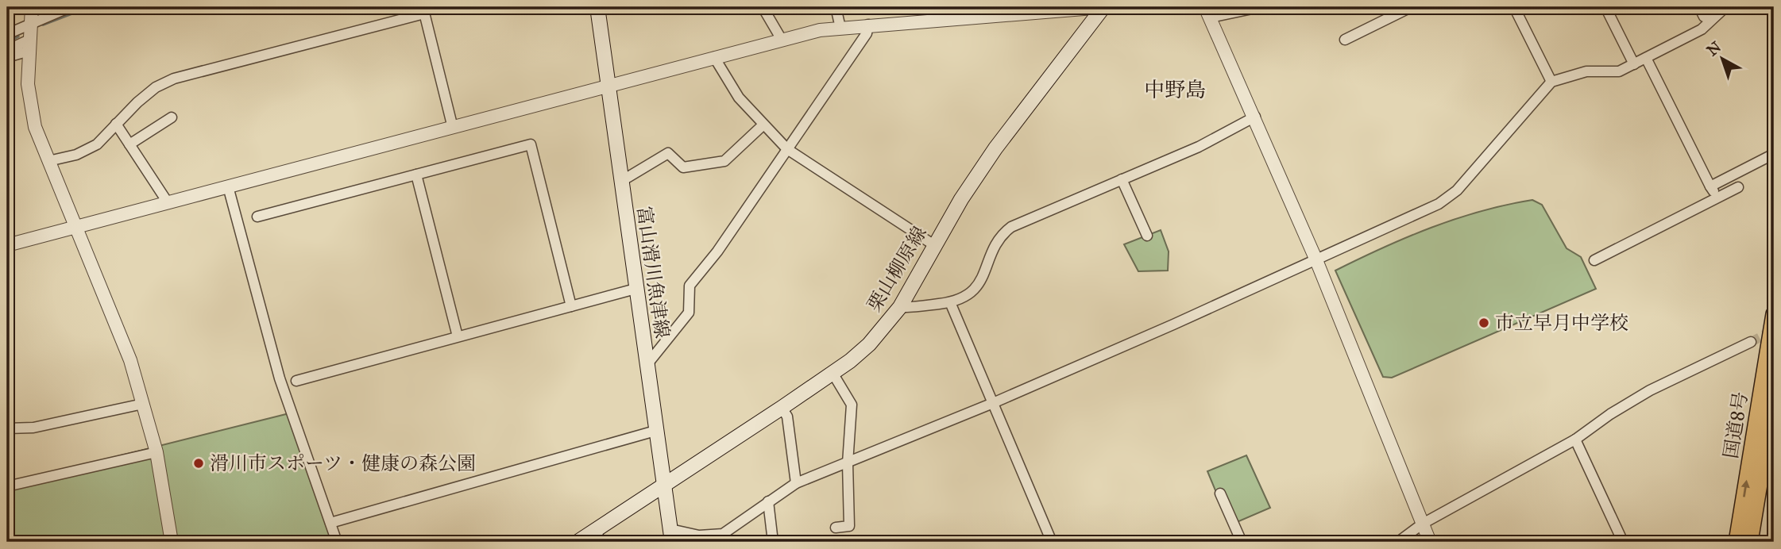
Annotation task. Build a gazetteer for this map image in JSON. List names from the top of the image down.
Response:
{
  "streets": {
    "highway": ["国道8号"],
    "main road": ["栗山柳原線", "富山滑川魚津線"]
  },
  "crossings": [
    ["栗山柳原線", "富山滑川魚津線"]
  ],
  "districts": ["中野島"],
  "places": ["市立早月中学校", "滑川市スポーツ・健康の森公園"],
  "north": "top left"
}
